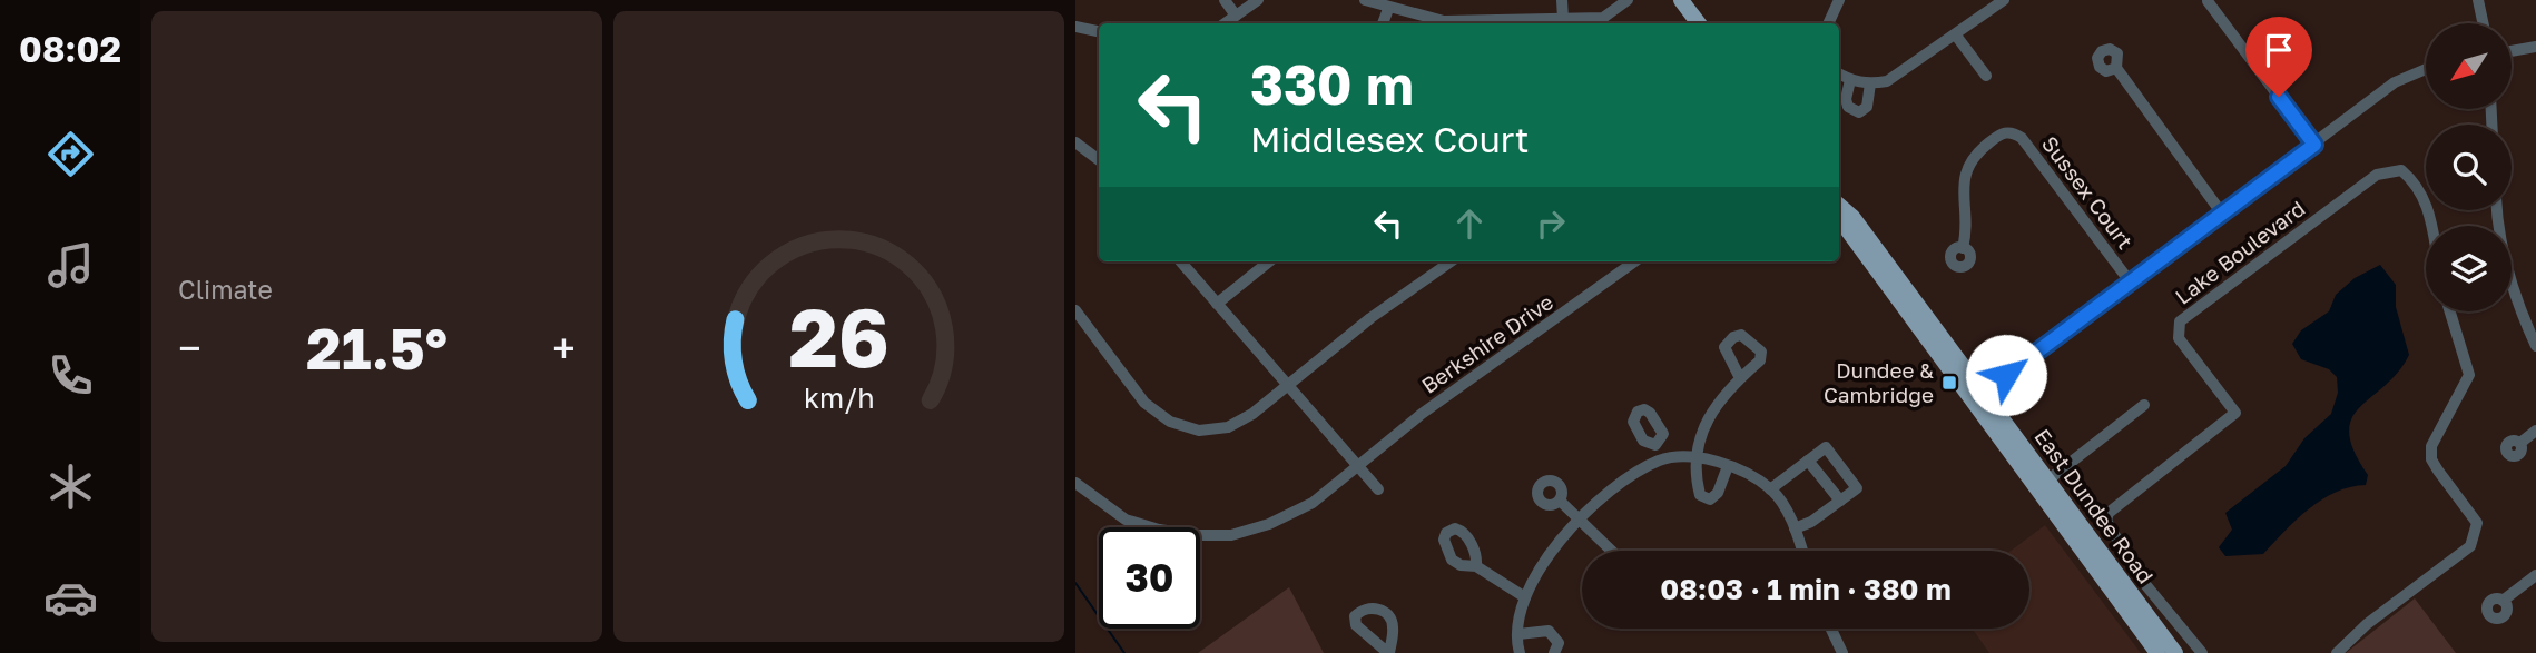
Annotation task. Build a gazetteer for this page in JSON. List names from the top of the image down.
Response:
{
  "streets": {
    "main road": ["East Dundee Road"],
    "street": ["Sussex Court", "Lake Boulevard", "Berkshire Drive"]
  },
  "places": {
    "transit": ["Dundee & Cambridge"]
  },
  "north": "bottom left",
  "page": {
    "tabs": "08:02",
    "tile": "Climate",
    "turn": ["330 m", "Middlesex Court"],
    "heat": ["−", "21.5°", "+"],
    "limit": "30",
    "trip": "08:03 · 1 min · 380 m",
    "gauge": ["26", "km/h"]
  }
}
